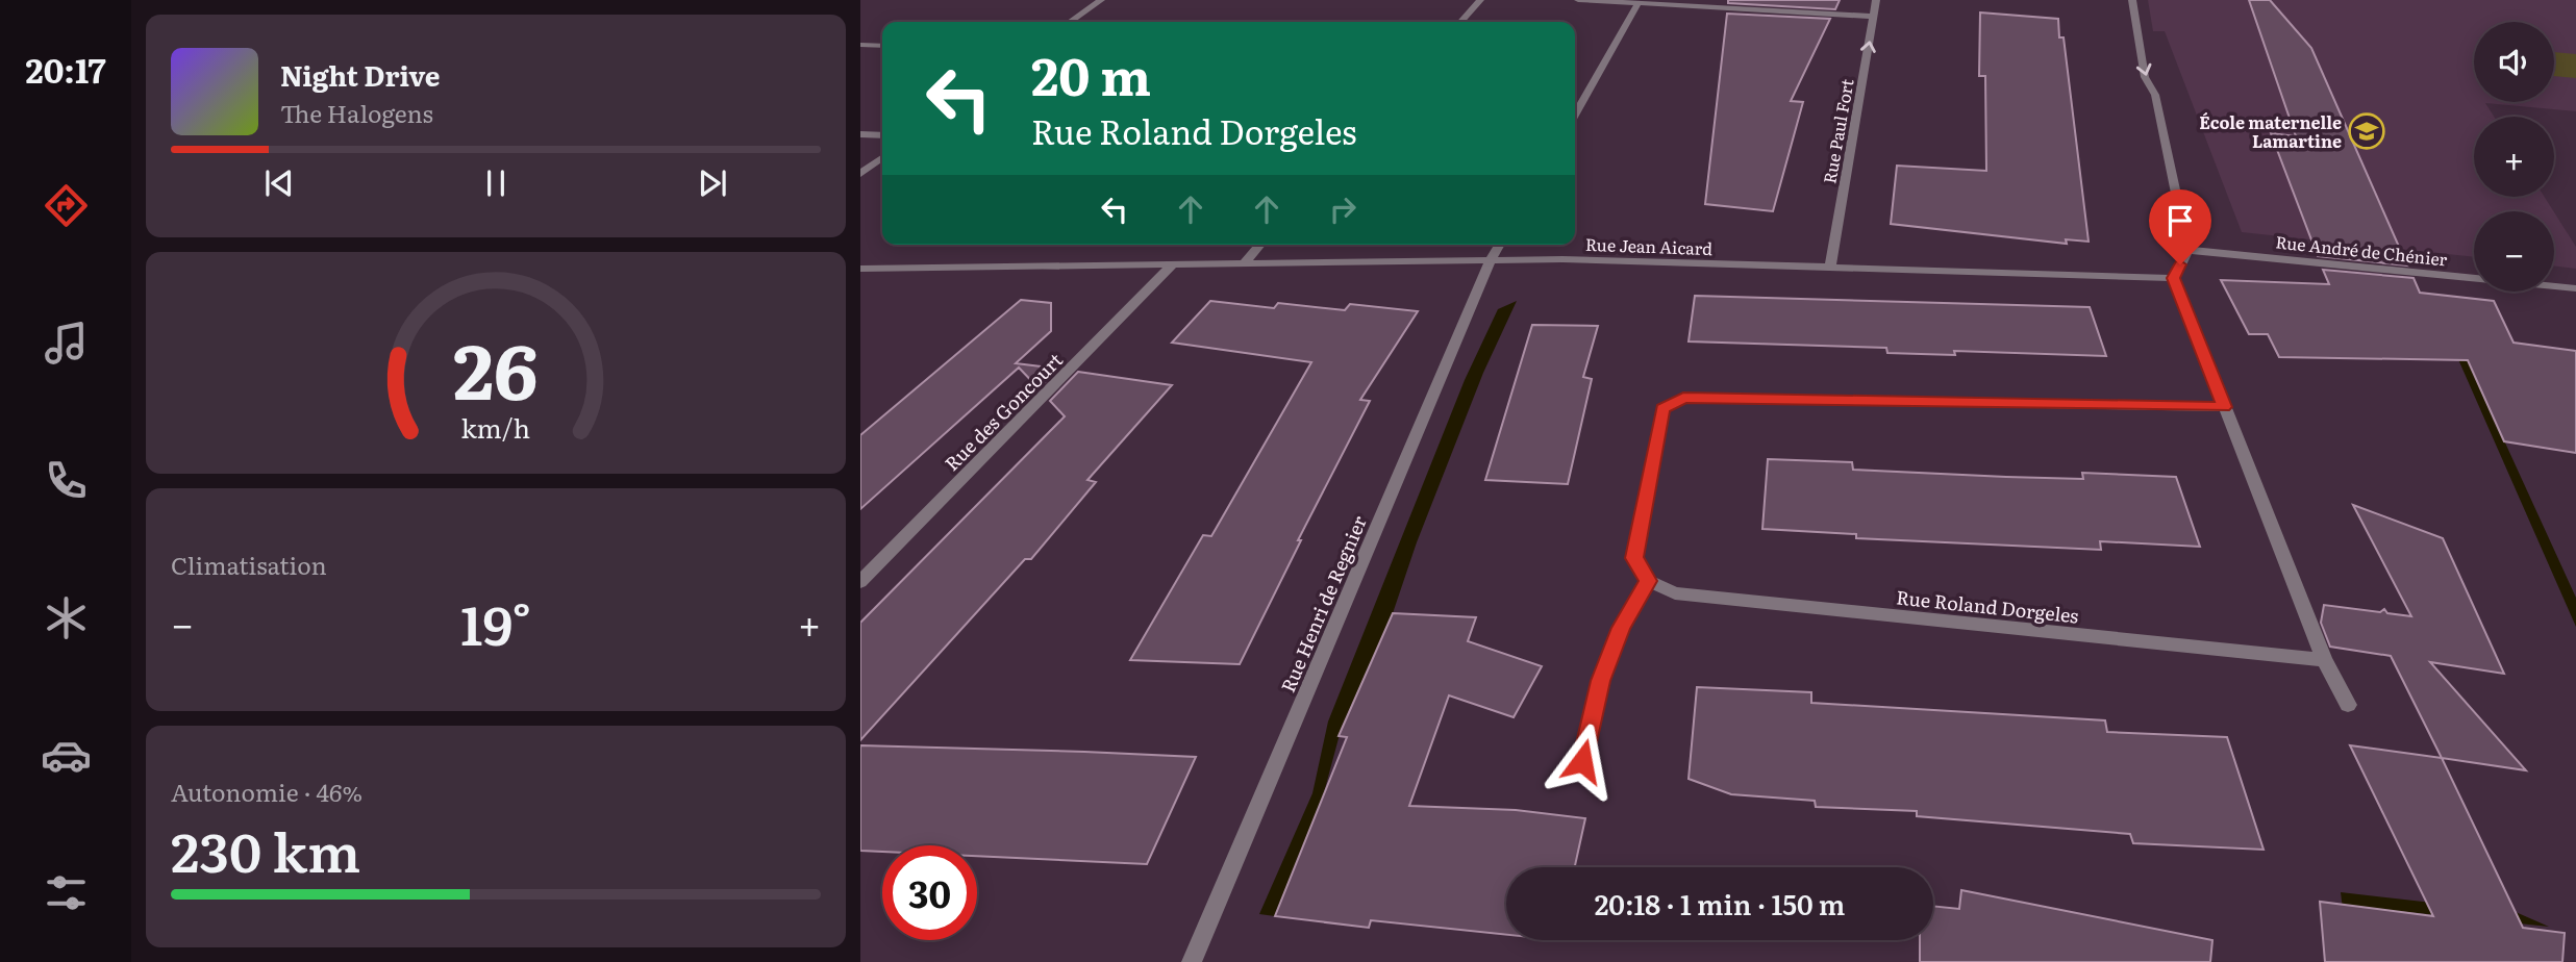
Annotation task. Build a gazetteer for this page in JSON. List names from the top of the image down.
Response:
{
  "streets": {
    "street": [
      "Rue Paul Fort",
      "Rue Jean Aicard",
      "Rue André de Chénier",
      "Rue des Goncourt",
      "Rue Henri de Regnier",
      "Rue Roland Dorgeles"
    ]
  },
  "crossings": [
    ["Rue Paul Fort", "Rue Jean Aicard"],
    ["Rue Jean Aicard", "Rue des Goncourt"],
    ["Rue Jean Aicard", "Rue Henri de Regnier"]
  ],
  "one_way": ["Rue Paul Fort"],
  "places": {
    "school or university": ["École maternelle Lamartine"]
  },
  "page": {
    "tabs": "20:17",
    "map_buttons": ["+", "−"],
    "turn": ["20 m", "Rue Roland Dorgeles"],
    "song": ["Night Drive", "The Halogens"],
    "tile": [
      "Climatisation",
      ["Autonomie · 46%", "230 km"]
    ],
    "heat": ["−", "19°", "+"],
    "limit": "30",
    "trip": "20:18 · 1 min · 150 m",
    "gauge": ["26", "km/h"]
  }
}
